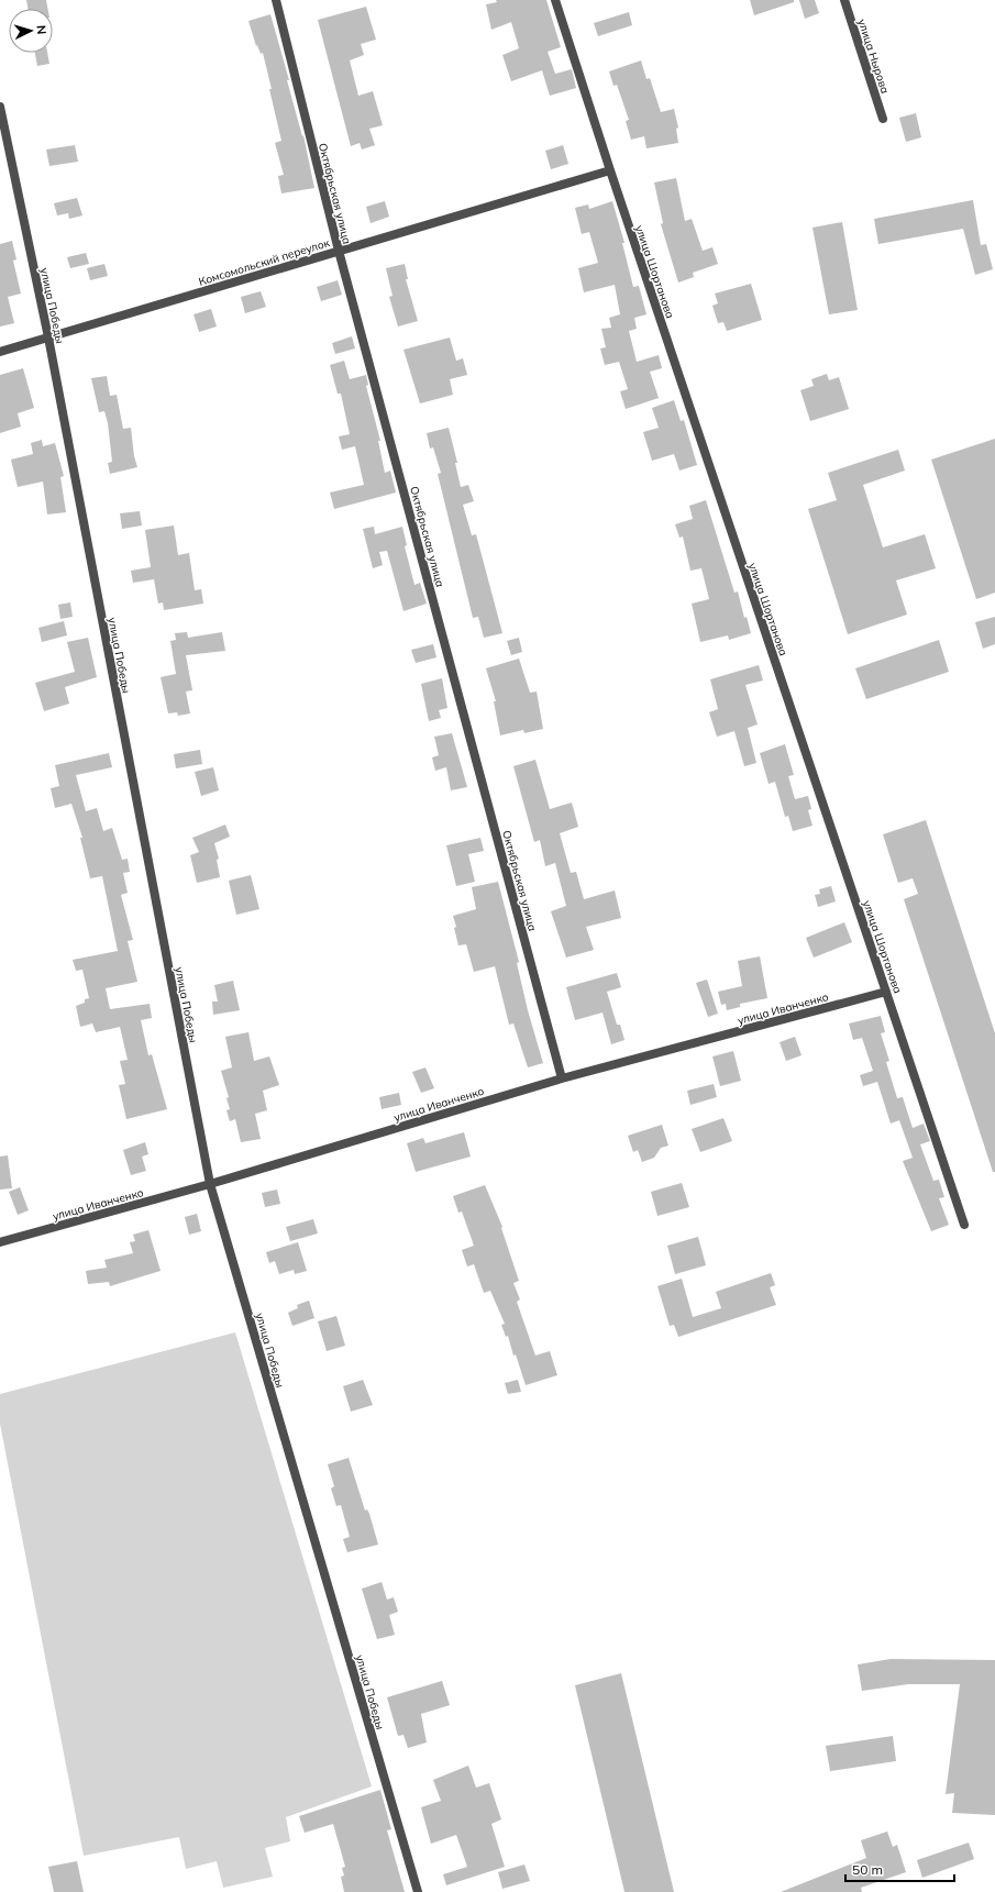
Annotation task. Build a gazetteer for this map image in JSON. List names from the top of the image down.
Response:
{
  "streets": {
    "street": [
      "улица Нырова",
      "Октябрьская улица",
      "Комсомольский переулок",
      "улица Шортанова",
      "улица Победы",
      "улица Иванченко"
    ]
  },
  "crossings": [
    ["Октябрьская улица", "Комсомольский переулок"],
    ["Октябрьская улица", "улица Иванченко"],
    ["Комсомольский переулок", "улица Шортанова"],
    ["Комсомольский переулок", "улица Победы"],
    ["улица Шортанова", "улица Иванченко"],
    ["улица Победы", "улица Иванченко"]
  ],
  "scale_bar": "50 m",
  "north": "right"
}
